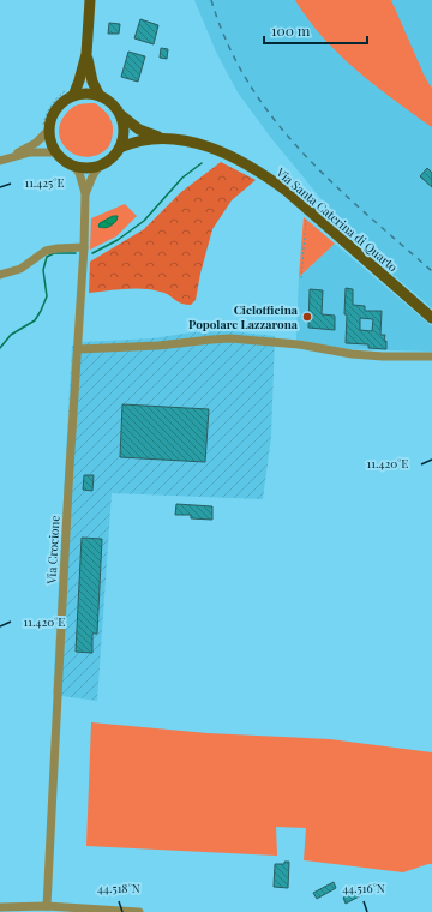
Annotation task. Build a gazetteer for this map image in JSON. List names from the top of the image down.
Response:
{
  "streets": {
    "main road": ["Via Santa Caterina di Quarto"],
    "street": ["Via Crocione"]
  },
  "crossings": [
    ["Via Santa Caterina di Quarto", "Via Crocione"]
  ],
  "places": ["Ciclofficina Popolare Lazzarona"],
  "scale_bar": "100 m",
  "coordinates": [
    "11.425°E",
    "11.420°E",
    "44.518°N",
    "44.516°N"
  ]
}
